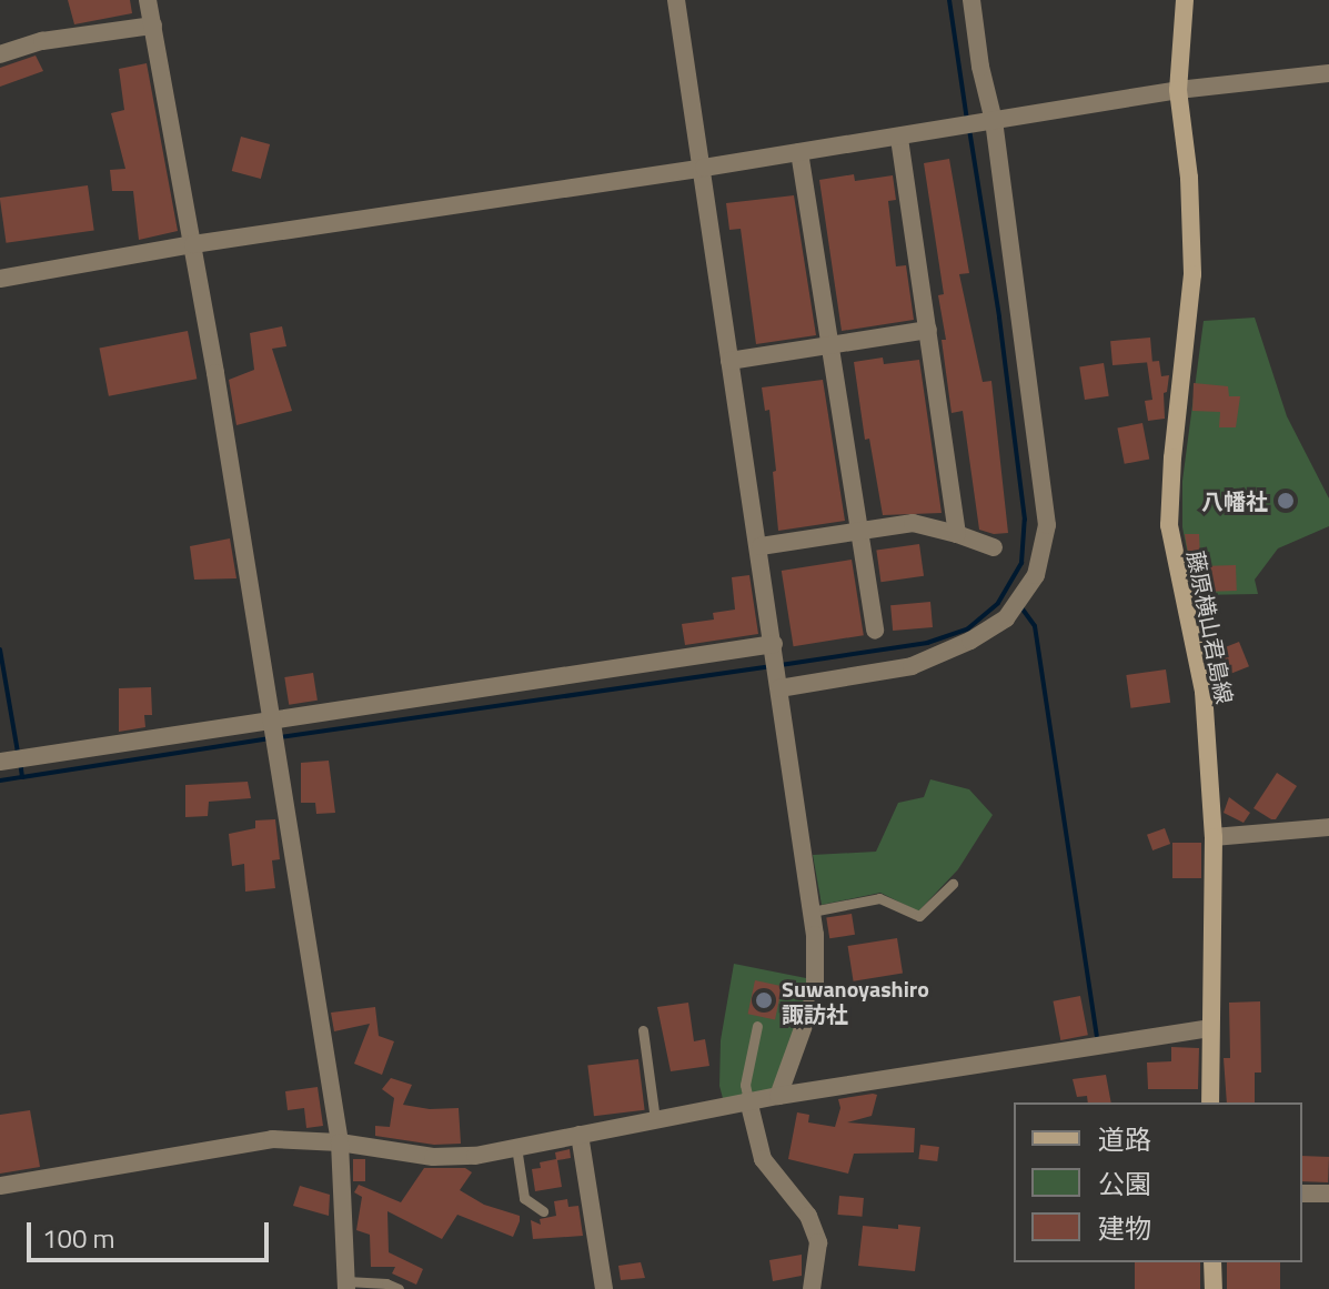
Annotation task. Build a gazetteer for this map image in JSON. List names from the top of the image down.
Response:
{
  "streets": {
    "main road": ["藤原横山君島線"]
  },
  "places": ["八幡社", "Suwanoyashiro 諏訪社"],
  "legend": ["道路", "公園", "建物"],
  "scale_bar": "100 m"
}
